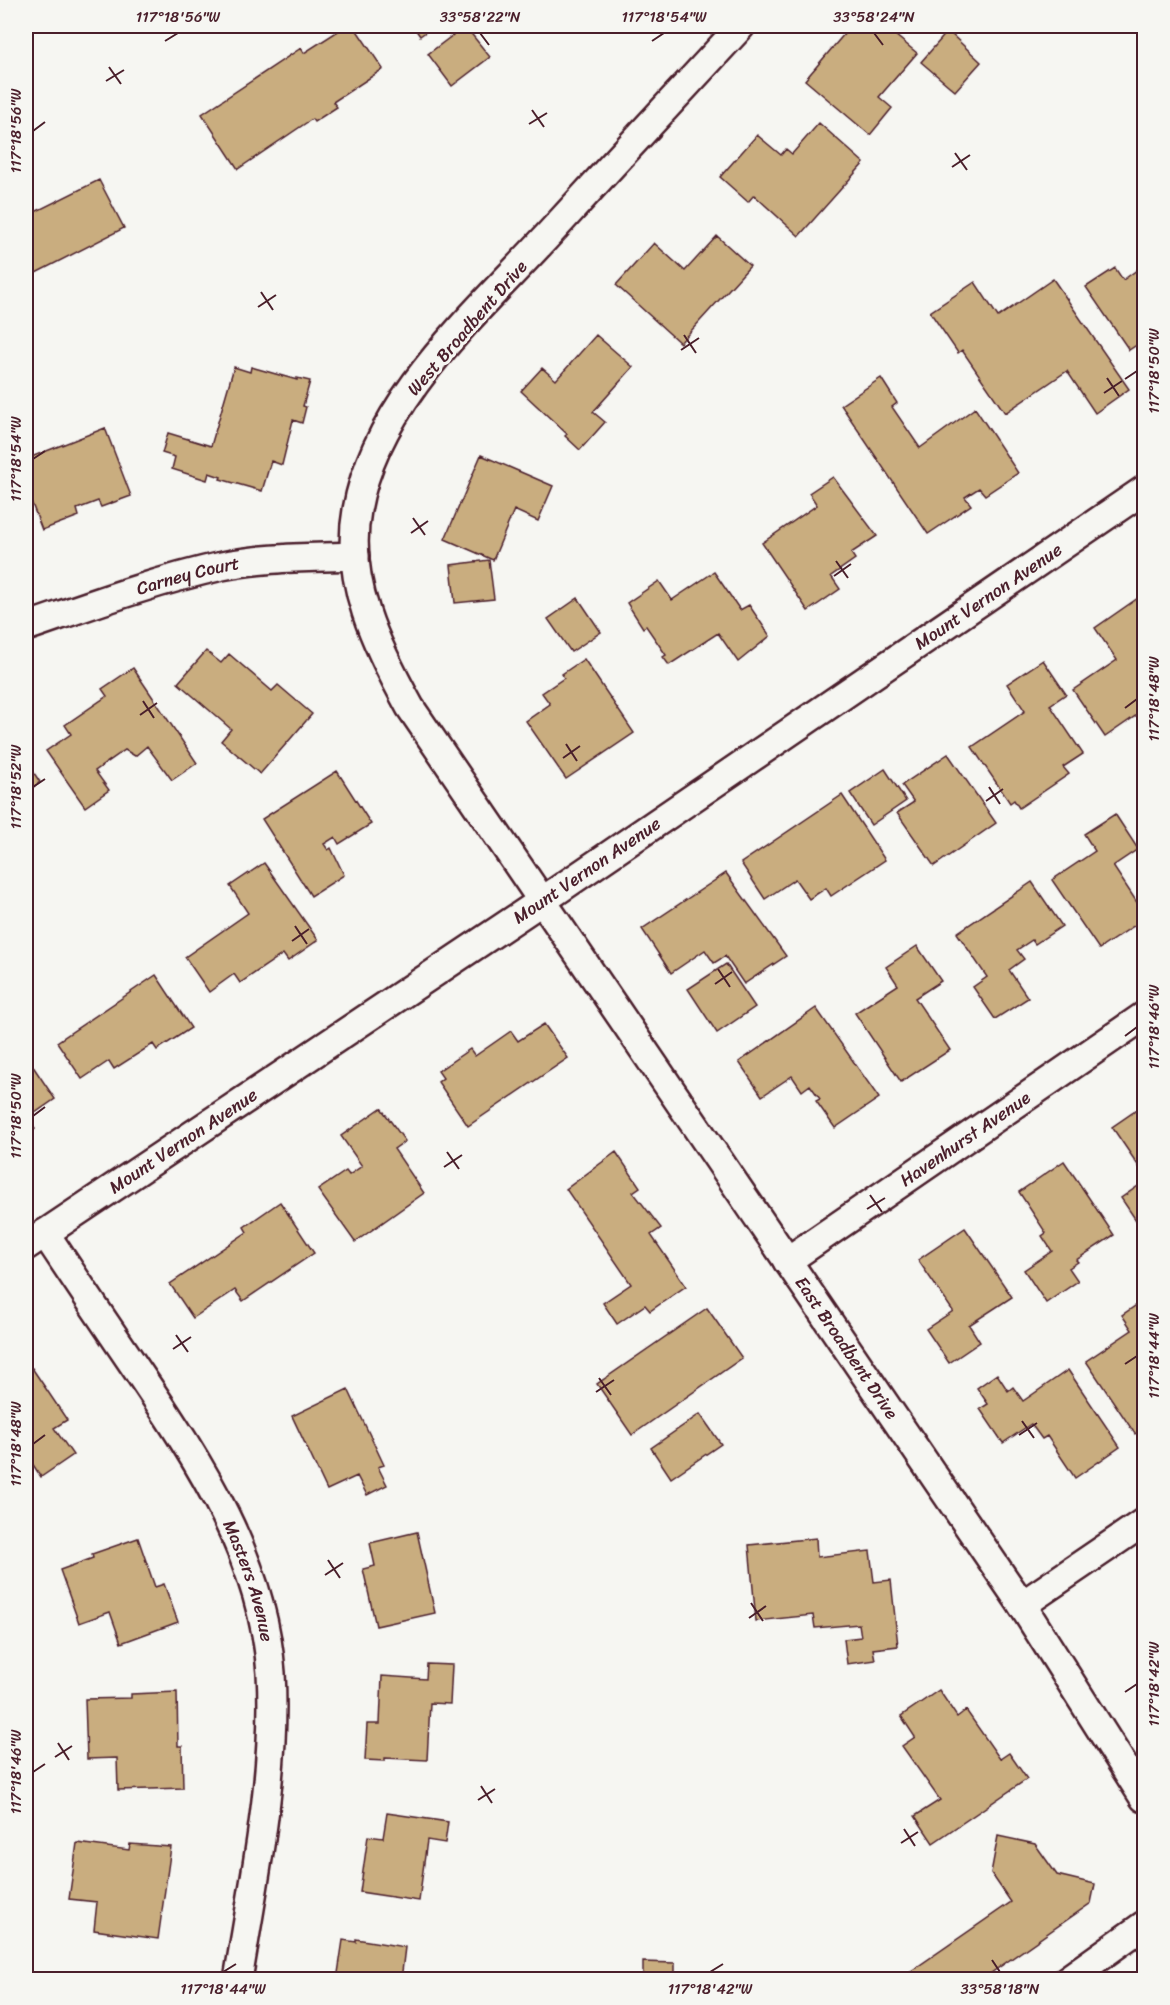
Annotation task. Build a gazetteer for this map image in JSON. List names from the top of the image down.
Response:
{
  "streets": {
    "street": [
      "West Broadbent Drive",
      "Carney Court",
      "Mount Vernon Avenue",
      "Havenhurst Avenue",
      "East Broadbent Drive",
      "Masters Avenue"
    ]
  },
  "crossings": [
    ["West Broadbent Drive", "Carney Court"],
    ["West Broadbent Drive", "Mount Vernon Avenue"],
    ["West Broadbent Drive", "East Broadbent Drive"],
    ["Mount Vernon Avenue", "East Broadbent Drive"],
    ["Mount Vernon Avenue", "Masters Avenue"],
    ["Havenhurst Avenue", "East Broadbent Drive"]
  ],
  "coordinates": [
    "117°18'56\"W",
    "33°58'22\"N",
    "117°18'54\"W",
    "33°58'24\"N",
    "117°18'50\"W",
    "117°18'48\"W",
    "117°18'52\"W",
    "117°18'46\"W",
    "117°18'44\"W",
    "117°18'42\"W",
    "33°58'18\"N"
  ]
}
